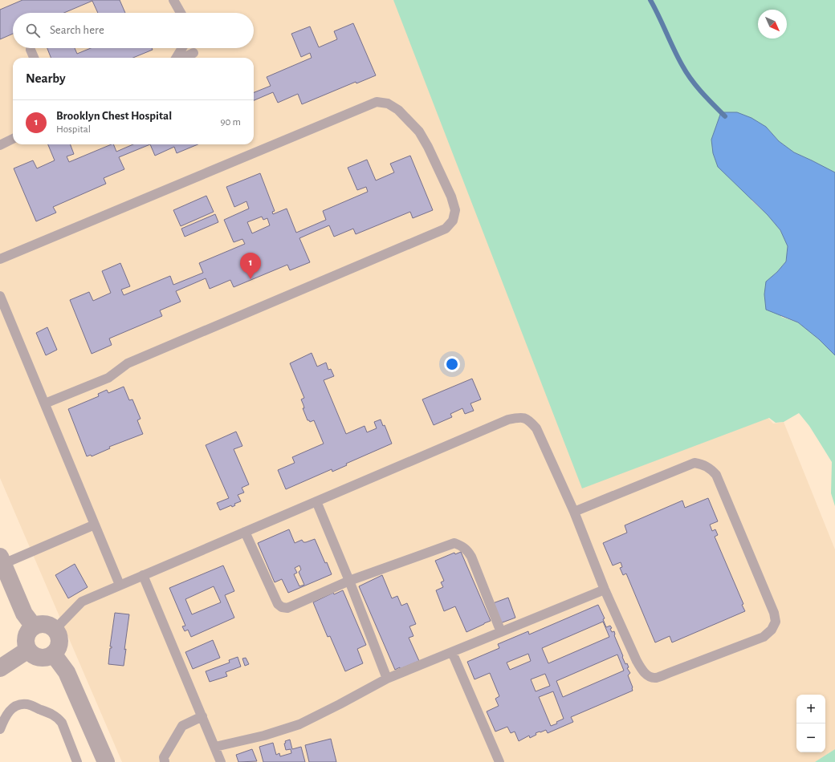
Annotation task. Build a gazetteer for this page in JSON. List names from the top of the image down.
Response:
{
  "north": "bottom right",
  "page": {
    "search": "Search here",
    "heading": "Nearby",
    "list": [
      {
        "mark": "1",
        "name": "Brooklyn Chest Hospital",
        "note": "Hospital",
        "value": "90 m"
      }
    ],
    "pins": "1",
    "map_buttons": ["+", "−"]
  }
}
